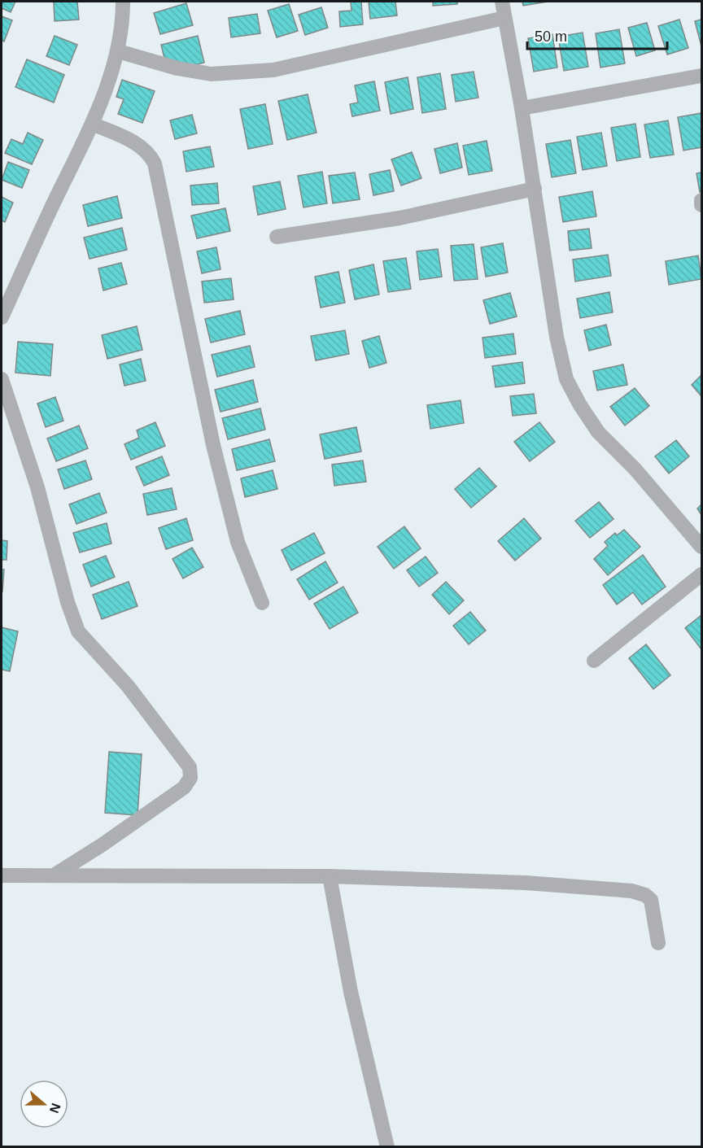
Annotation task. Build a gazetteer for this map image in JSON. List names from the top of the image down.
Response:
{
  "scale_bar": "50 m",
  "north": "right"
}
